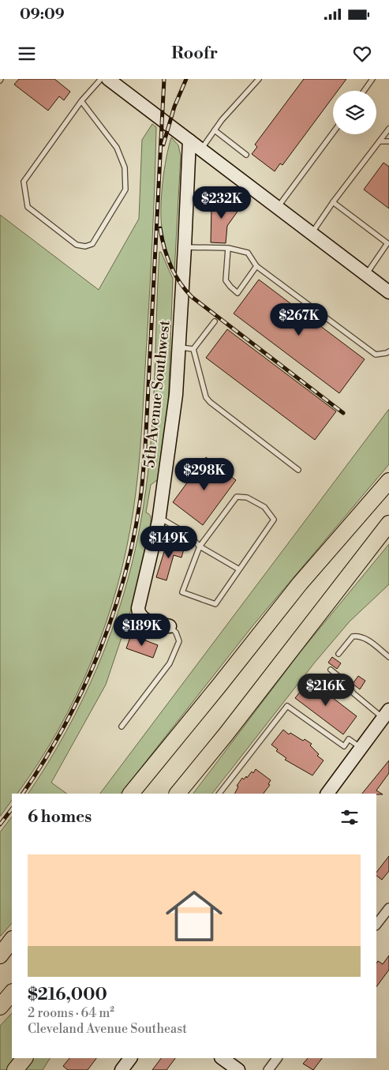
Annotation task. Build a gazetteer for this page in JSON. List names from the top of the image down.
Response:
{
  "streets": {
    "street": ["5th Avenue Southwest"]
  },
  "page": {
    "status": "09:09",
    "header": "Roofr",
    "price": [
      "$232K",
      "$267K",
      "$298K",
      "$149K",
      "$189K",
      "$216K"
    ],
    "heading": "6 homes",
    "list": [
      {
        "name": "$216,000",
        "note": "2 rooms · 64 m² · Cleveland Avenue Southeast"
      }
    ]
  }
}
